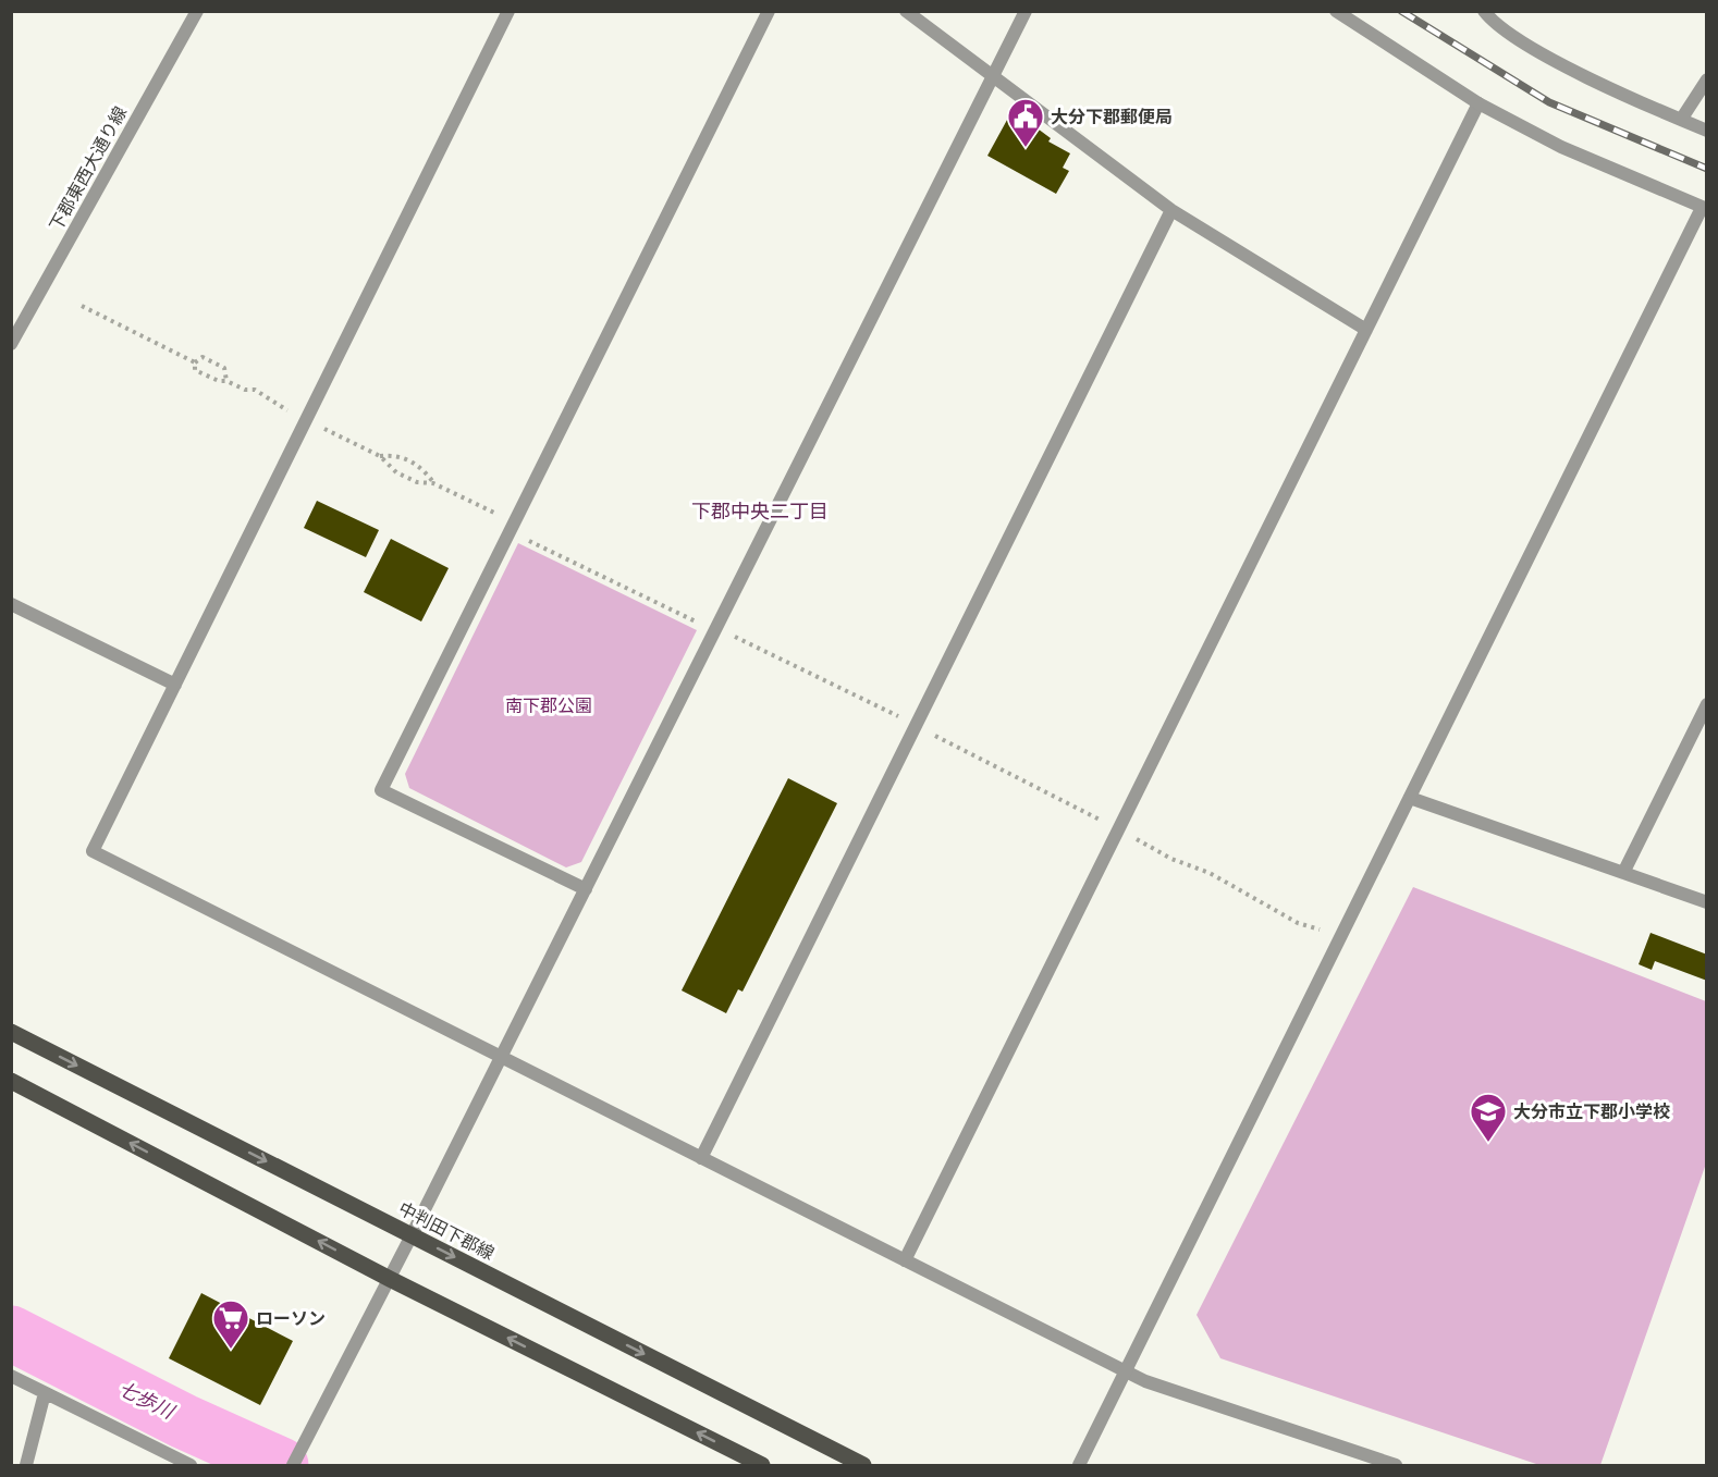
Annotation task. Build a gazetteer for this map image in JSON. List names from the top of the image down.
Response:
{
  "streets": {
    "main road": ["中判田下郡線"],
    "street": ["下郡東西大通り線"]
  },
  "districts": ["下郡中央二丁目"],
  "water": ["七歩川"],
  "parks": ["南下郡公園"],
  "places": {
    "public building": ["大分下郡郵便局"],
    "school or university": ["大分市立下郡小学校"],
    "supermarket": ["ローソン"]
  }
}
